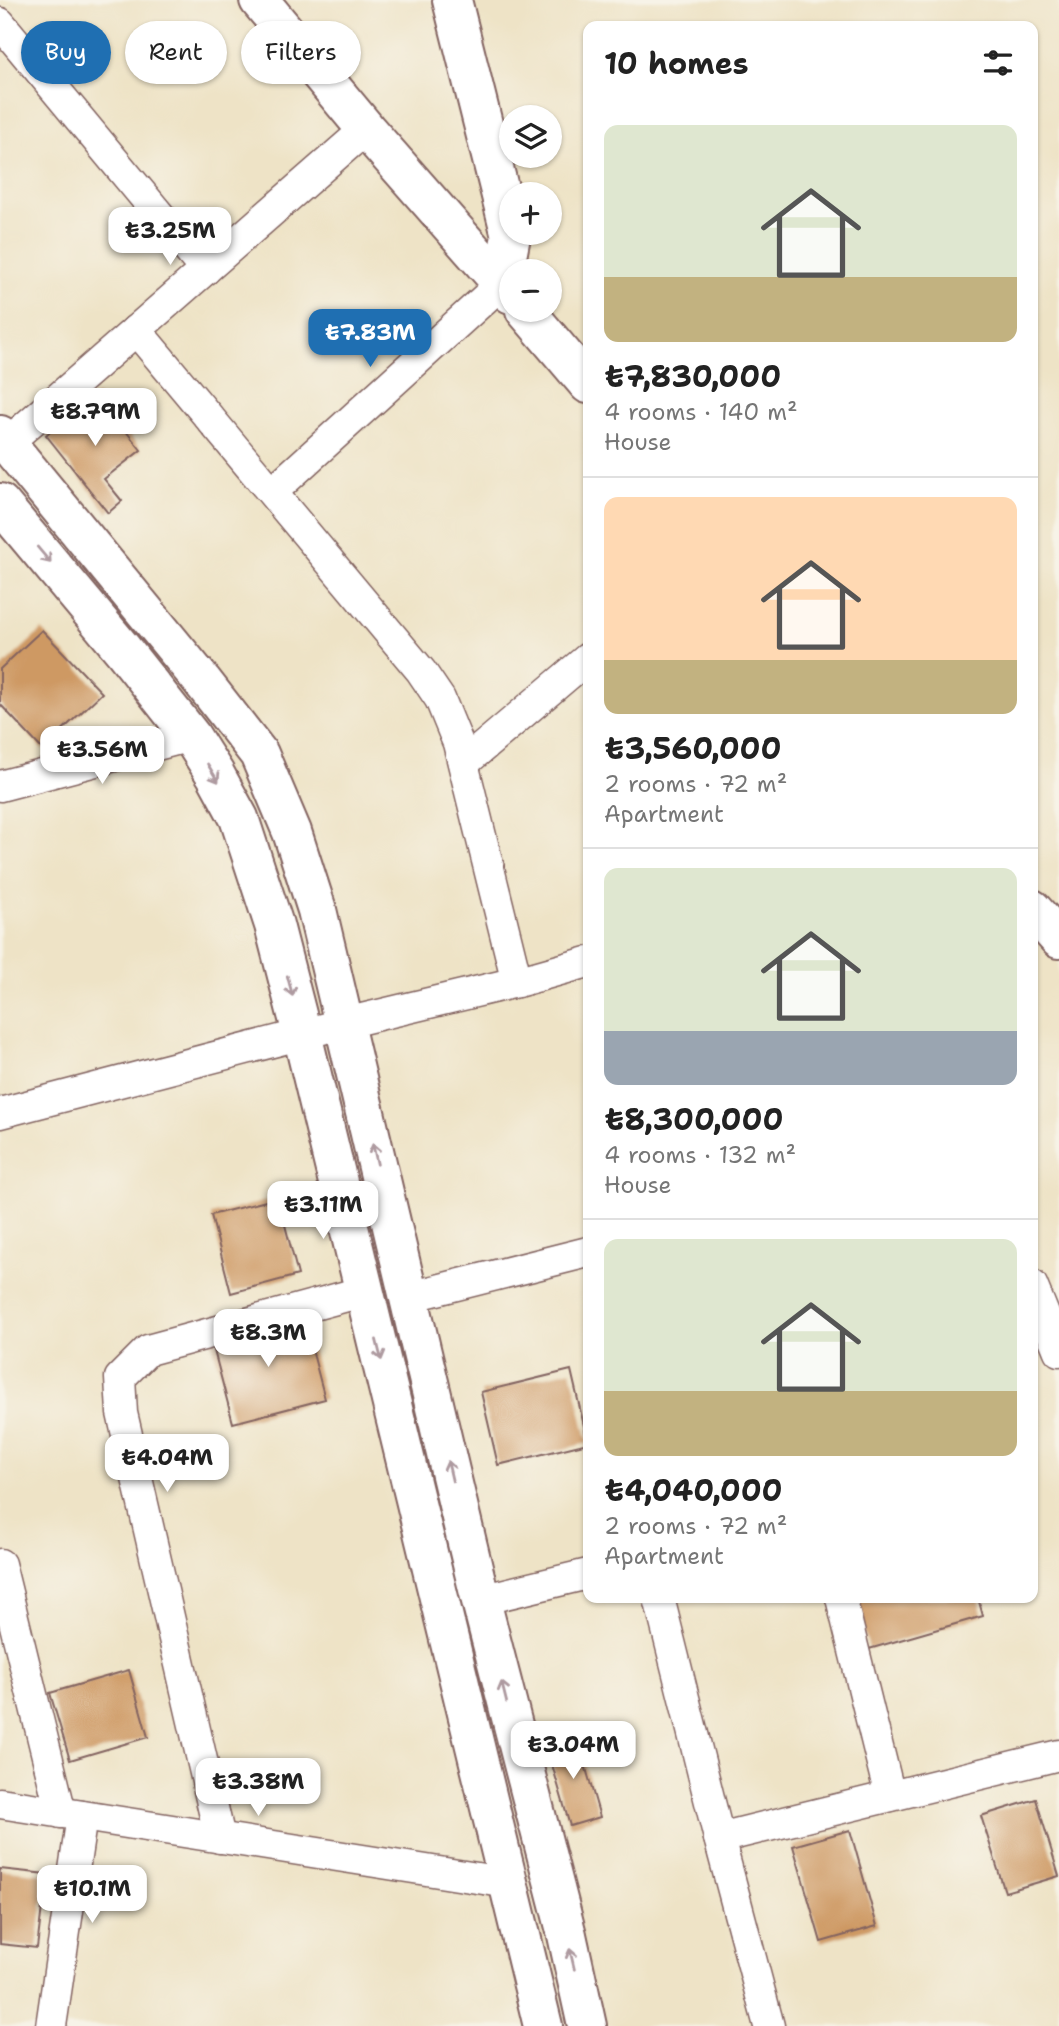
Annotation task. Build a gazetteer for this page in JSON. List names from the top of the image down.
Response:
{
  "page": {
    "chip": ["Buy", "Rent", "Filters"],
    "heading": "10 homes",
    "map_buttons": ["+", "−"],
    "list": [
      {
        "name": "₺7,830,000",
        "note": "4 rooms · 140 m² · House"
      },
      {
        "name": "₺3,560,000",
        "note": "2 rooms · 72 m² · Apartment"
      },
      {
        "name": "₺8,300,000",
        "note": "4 rooms · 132 m² · House"
      },
      {
        "name": "₺4,040,000",
        "note": "2 rooms · 72 m² · Apartment"
      }
    ],
    "price": [
      "₺3.25M",
      "₺7.83M",
      "₺8.79M",
      "₺3.56M",
      "₺3.11M",
      "₺8.3M",
      "₺4.04M",
      "₺3.04M",
      "₺3.38M",
      "₺10.1M"
    ]
  }
}
